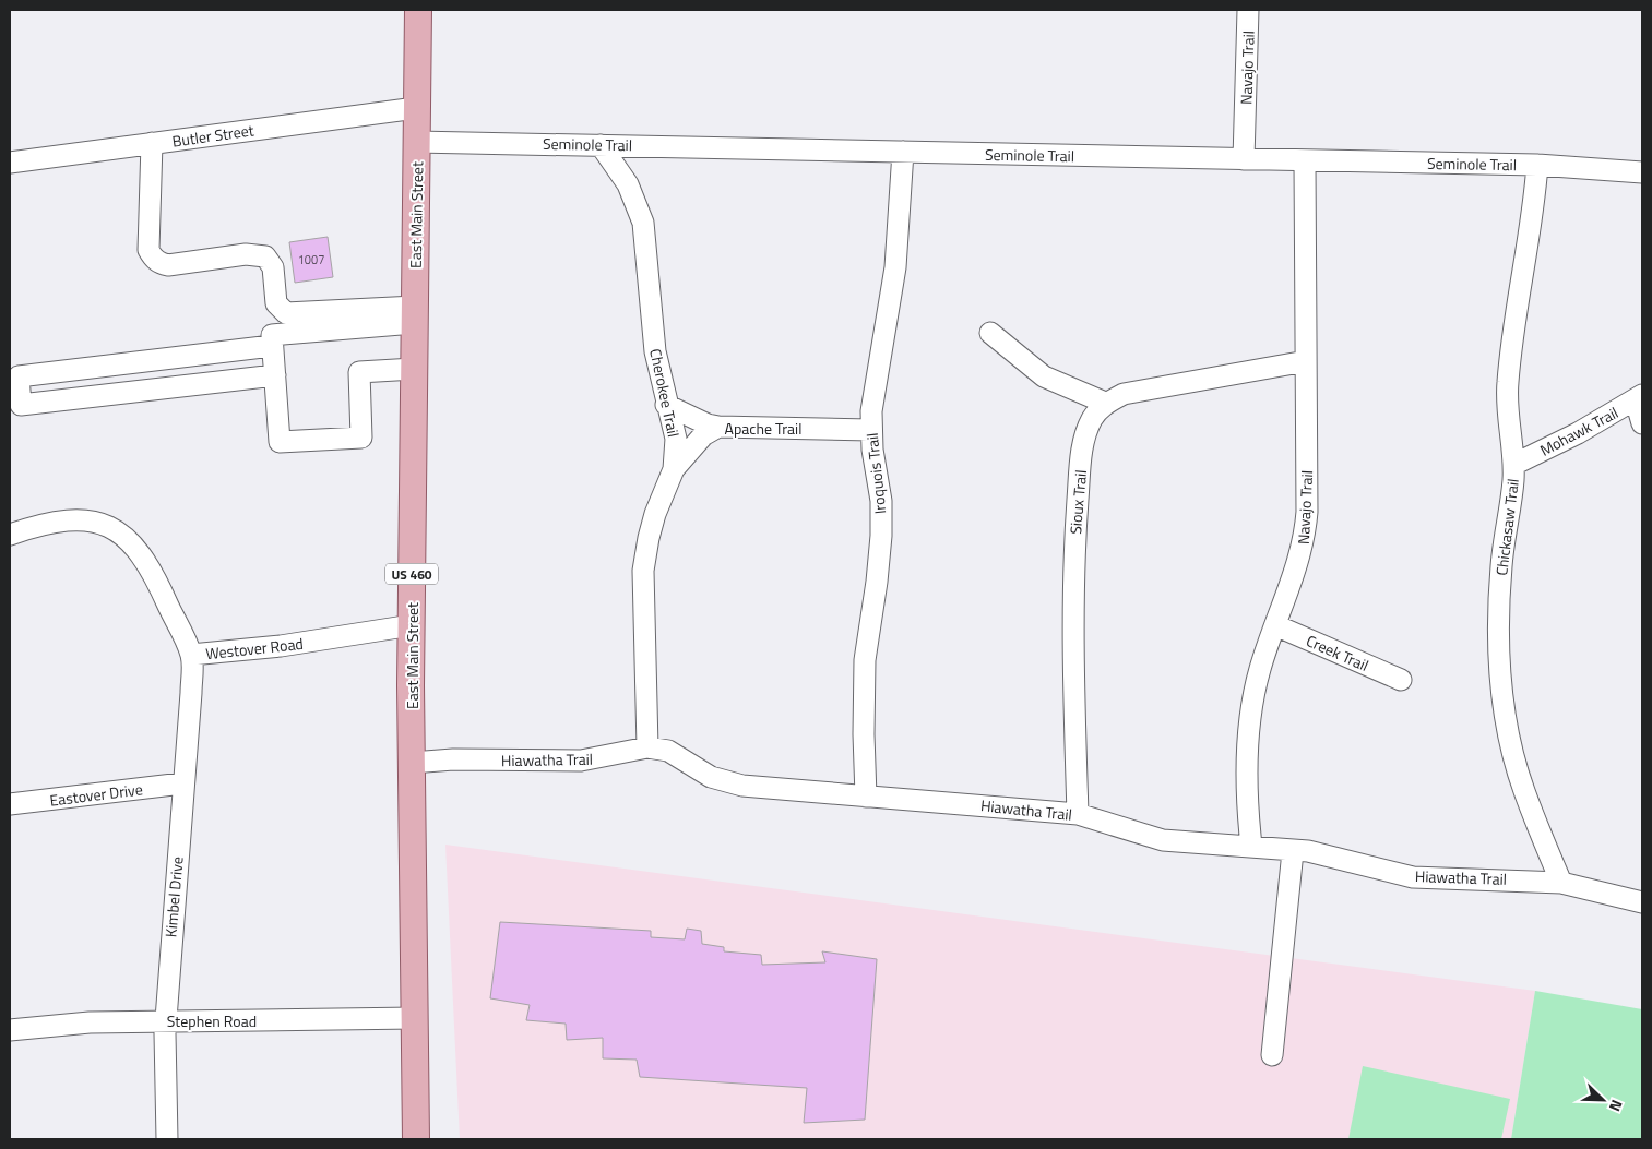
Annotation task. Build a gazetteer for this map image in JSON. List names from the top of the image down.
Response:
{
  "streets": {
    "main road": ["East Main Street", "US 460"],
    "street": [
      "Navajo Trail",
      "Butler Street",
      "Seminole Trail",
      "Cherokee Trail",
      "Apache Trail",
      "Mohawk Trail",
      "Iroquois Trail",
      "Sioux Trail",
      "Chickasaw Trail",
      "Westover Road",
      "Creek Trail",
      "Hiawatha Trail",
      "Eastover Drive",
      "Kimbel Drive",
      "Stephen Road"
    ]
  },
  "crossings": [
    ["Navajo Trail", "Seminole Trail"],
    ["Navajo Trail", "Creek Trail"],
    ["Navajo Trail", "Hiawatha Trail"],
    ["Butler Street", "East Main Street"],
    ["Seminole Trail", "East Main Street"],
    ["Seminole Trail", "Cherokee Trail"],
    ["Seminole Trail", "Iroquois Trail"],
    ["Seminole Trail", "Chickasaw Trail"],
    ["East Main Street", "Westover Road"],
    ["East Main Street", "Hiawatha Trail"],
    ["East Main Street", "Stephen Road"],
    ["Cherokee Trail", "Apache Trail"],
    ["Cherokee Trail", "Hiawatha Trail"],
    ["Apache Trail", "Iroquois Trail"],
    ["Mohawk Trail", "Chickasaw Trail"],
    ["Iroquois Trail", "Hiawatha Trail"],
    ["Sioux Trail", "Hiawatha Trail"],
    ["Chickasaw Trail", "Hiawatha Trail"],
    ["Westover Road", "Kimbel Drive"],
    ["Eastover Drive", "Kimbel Drive"],
    ["Kimbel Drive", "Stephen Road"]
  ],
  "house_numbers": ["1007"],
  "north": "bottom right"
}
